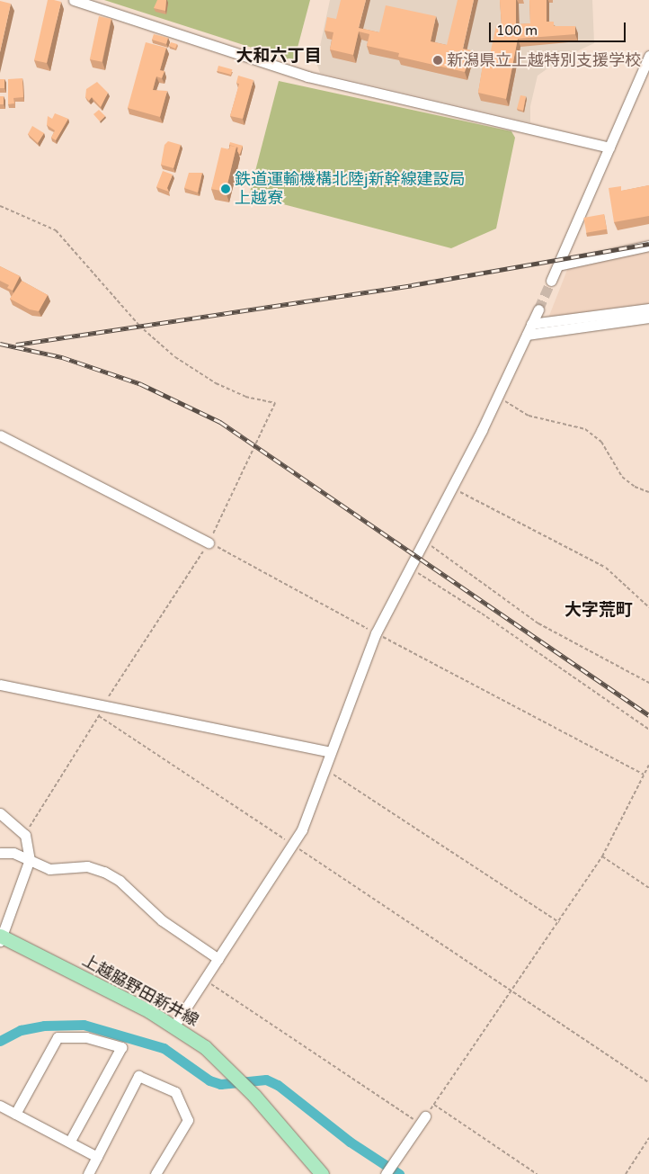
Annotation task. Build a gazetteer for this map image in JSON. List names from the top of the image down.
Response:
{
  "streets": {
    "main road": ["上越脇野田新井線"]
  },
  "districts": ["大和六丁目", "大字荒町"],
  "places": ["新潟県立上越特別支援学校", "鉄道運輸機構北陸j新幹線建設局 上越寮"],
  "scale_bar": "100 m"
}
